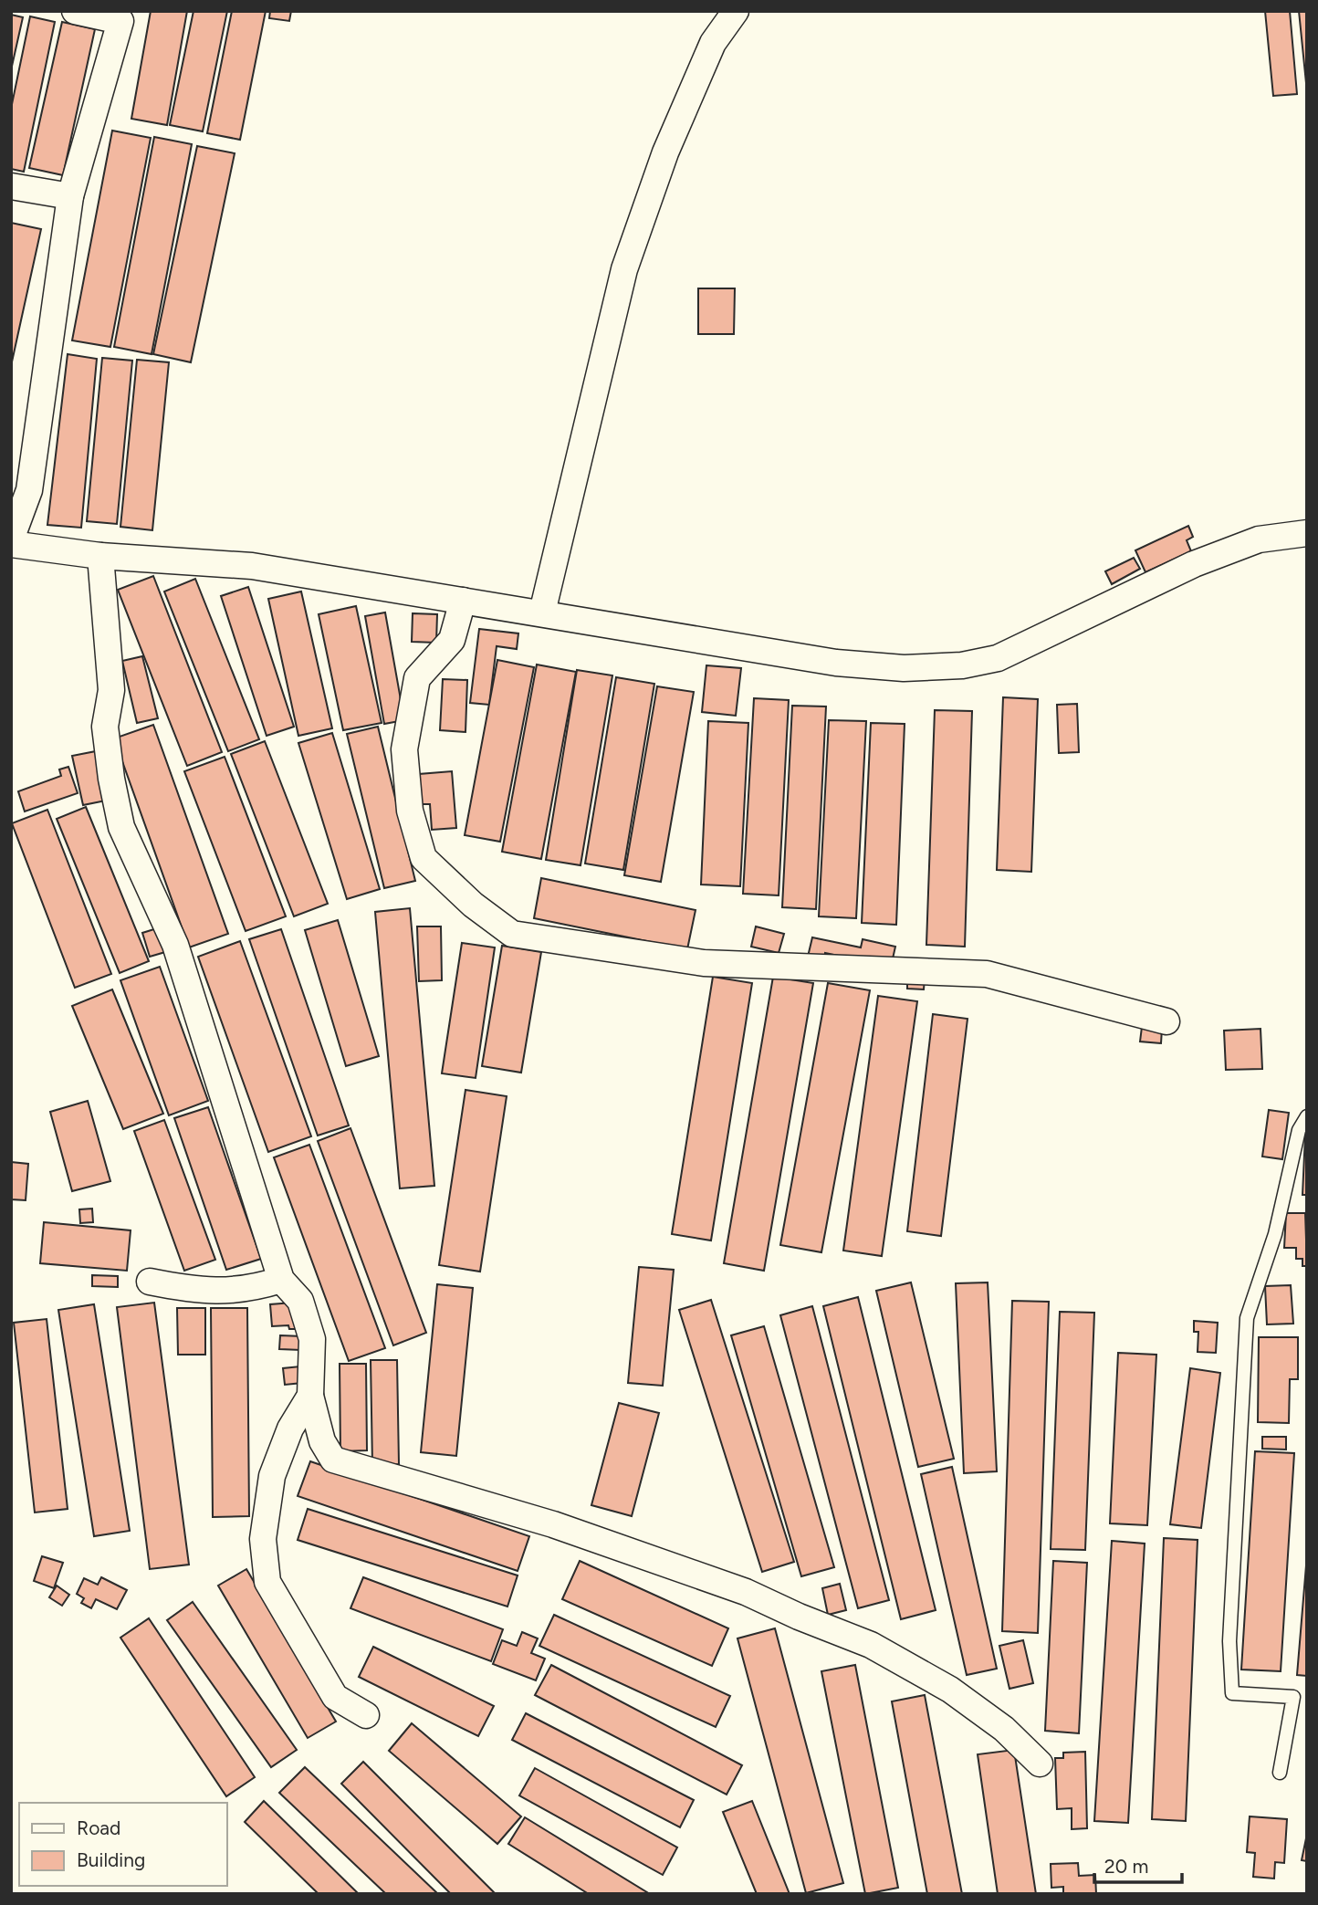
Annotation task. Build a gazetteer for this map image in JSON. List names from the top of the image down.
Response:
{
  "legend": ["Road", "Building"],
  "scale_bar": "20 m"
}
